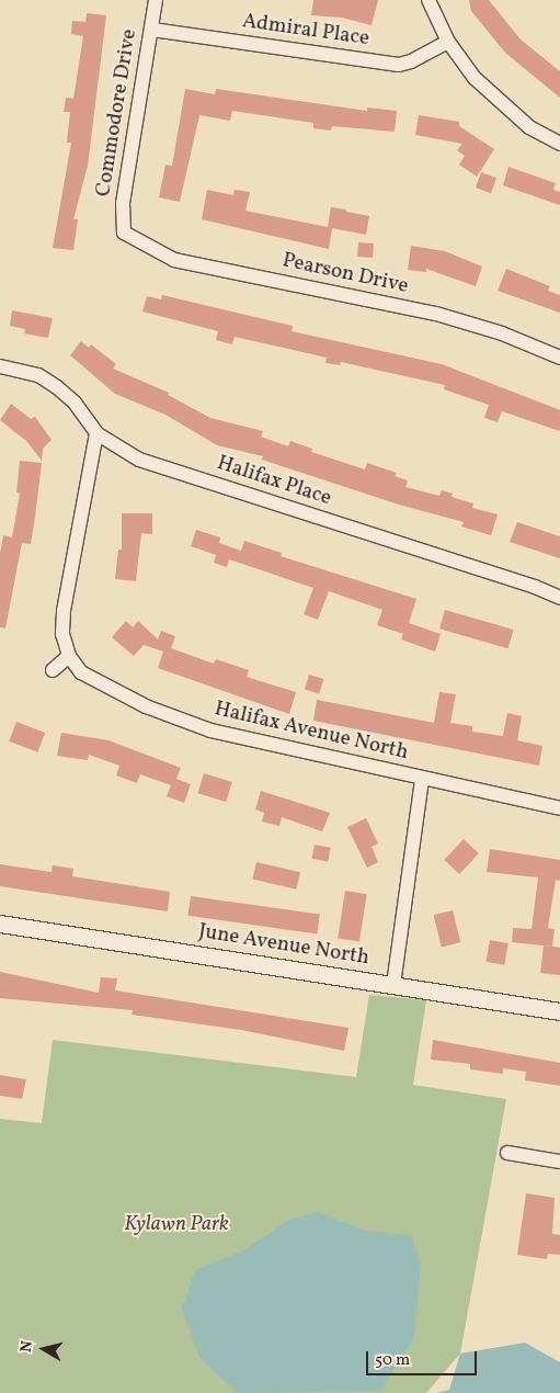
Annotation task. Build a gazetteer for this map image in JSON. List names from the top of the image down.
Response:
{
  "streets": {
    "street": [
      "Admiral Place",
      "Commodore Drive",
      "Pearson Drive",
      "Halifax Place",
      "Halifax Avenue North",
      "June Avenue North"
    ]
  },
  "crossings": [
    ["Admiral Place", "Commodore Drive"],
    ["Commodore Drive", "Pearson Drive"],
    ["Halifax Place", "Halifax Avenue North"]
  ],
  "parks": ["Kylawn Park"],
  "scale_bar": "50 m",
  "north": "left"
}
